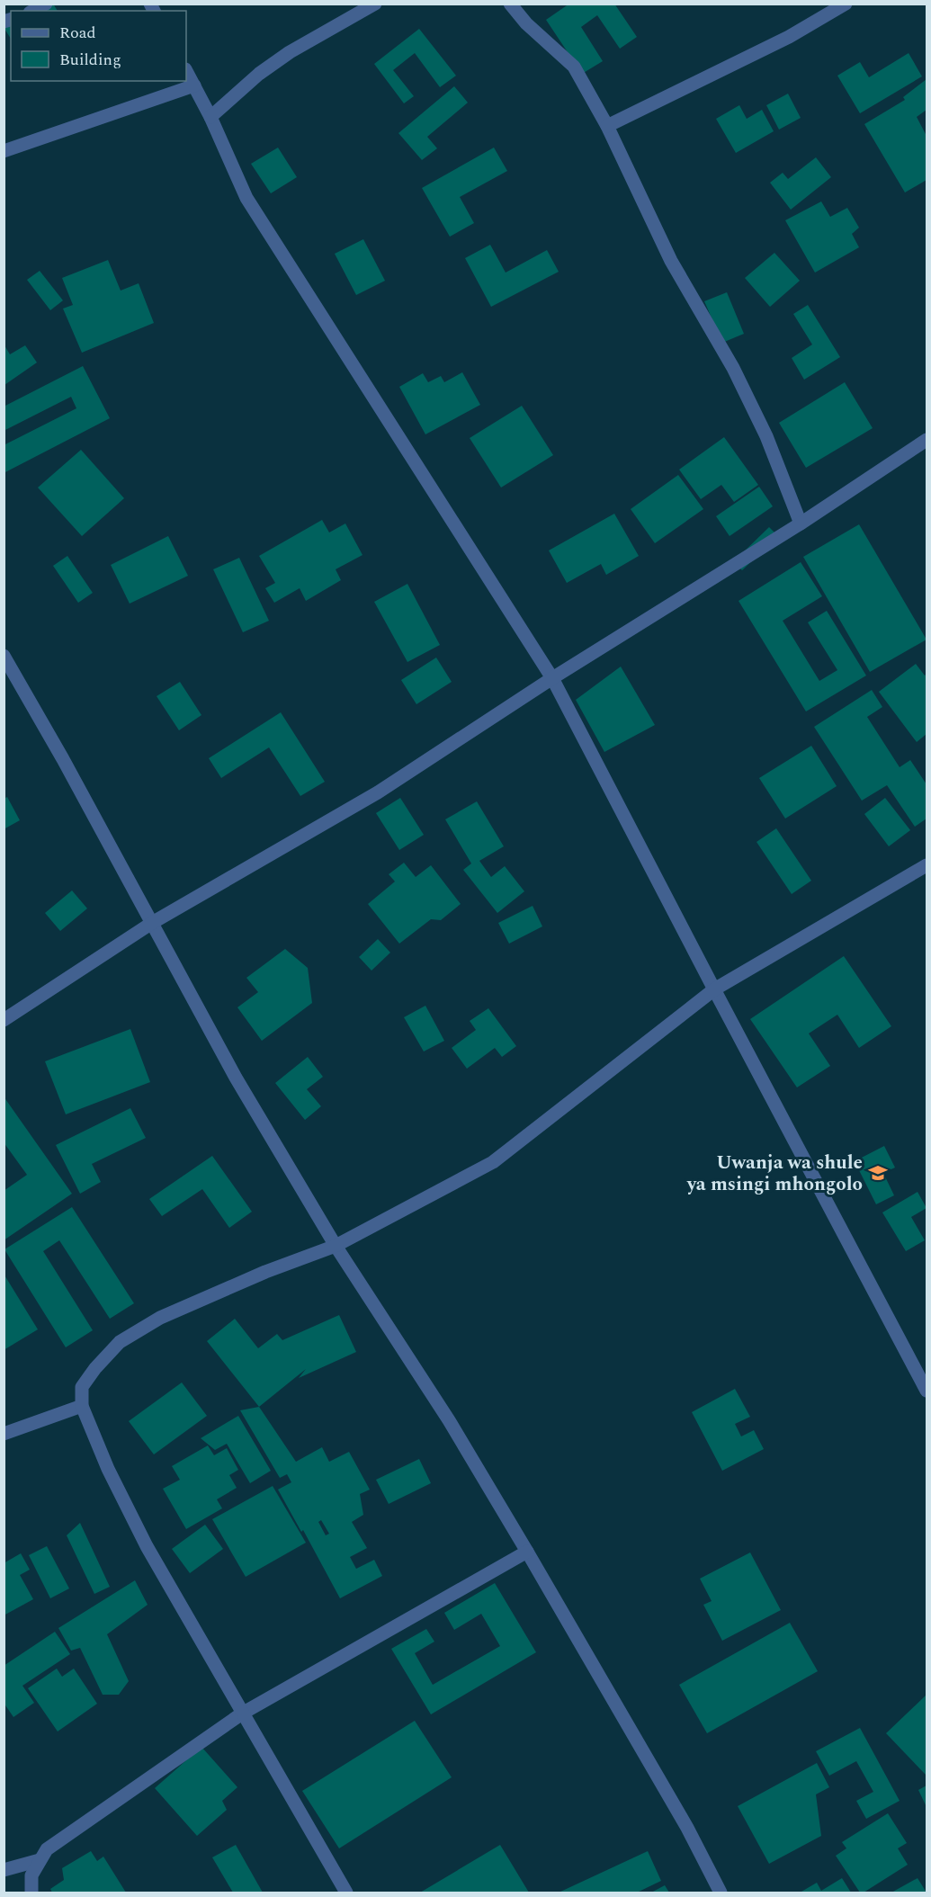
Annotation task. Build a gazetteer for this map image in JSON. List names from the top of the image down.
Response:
{
  "places": {
    "school or university": ["Uwanja wa shule ya msingi mhongolo"]
  },
  "legend": ["Road", "Building"]
}
